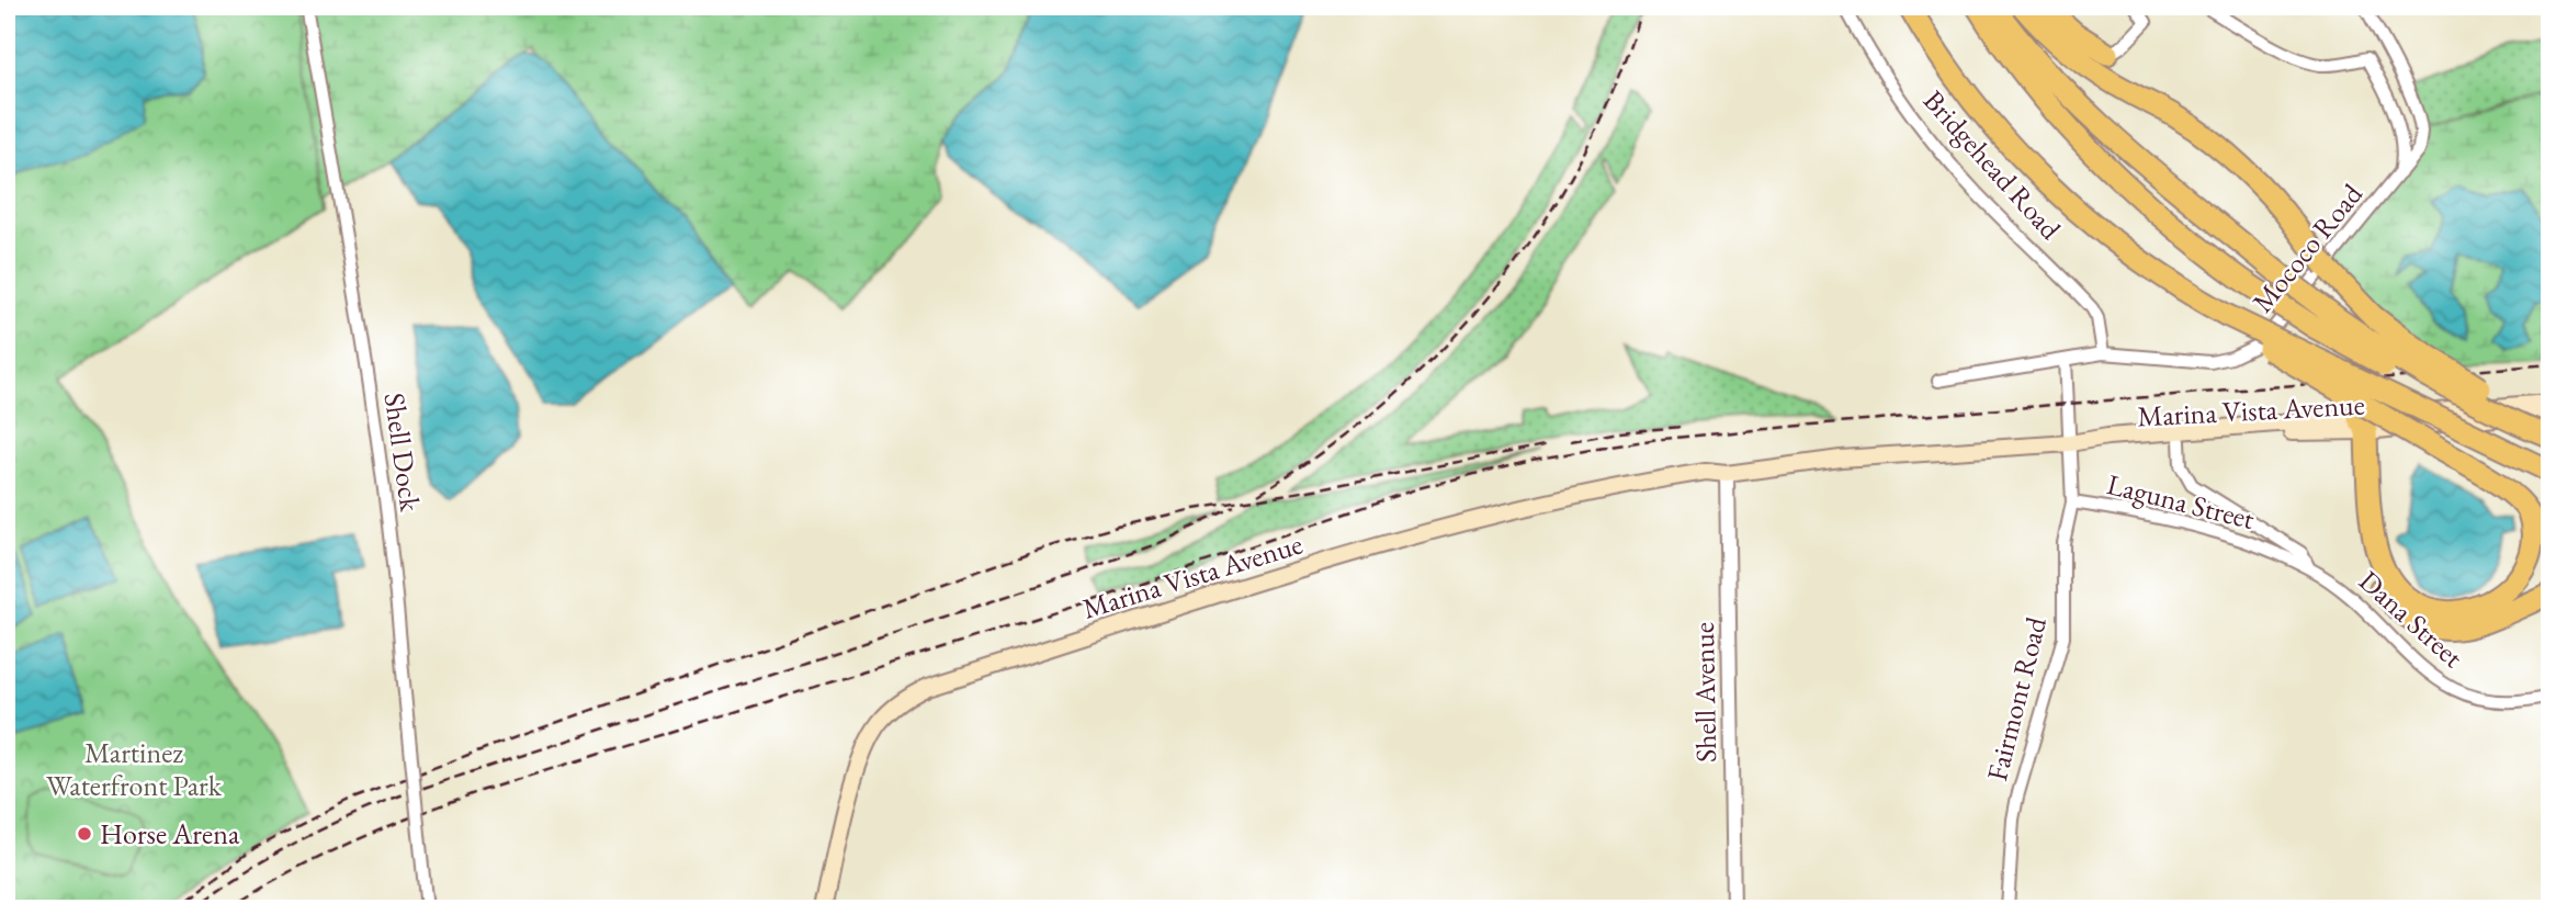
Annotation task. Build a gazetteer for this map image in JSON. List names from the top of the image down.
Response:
{
  "streets": {
    "main road": ["Marina Vista Avenue"],
    "street": [
      "Bridgehead Road",
      "Mococo Road",
      "Shell Dock",
      "Laguna Street",
      "Dana Street",
      "Shell Avenue",
      "Fairmont Road"
    ]
  },
  "crossings": [
    ["Bridgehead Road", "Mococo Road"],
    ["Marina Vista Avenue", "Laguna Street"],
    ["Marina Vista Avenue", "Shell Avenue"],
    ["Laguna Street", "Dana Street"],
    ["Laguna Street", "Fairmont Road"]
  ],
  "parks": ["Martinez Waterfront Park"],
  "places": ["Horse Arena"]
}
